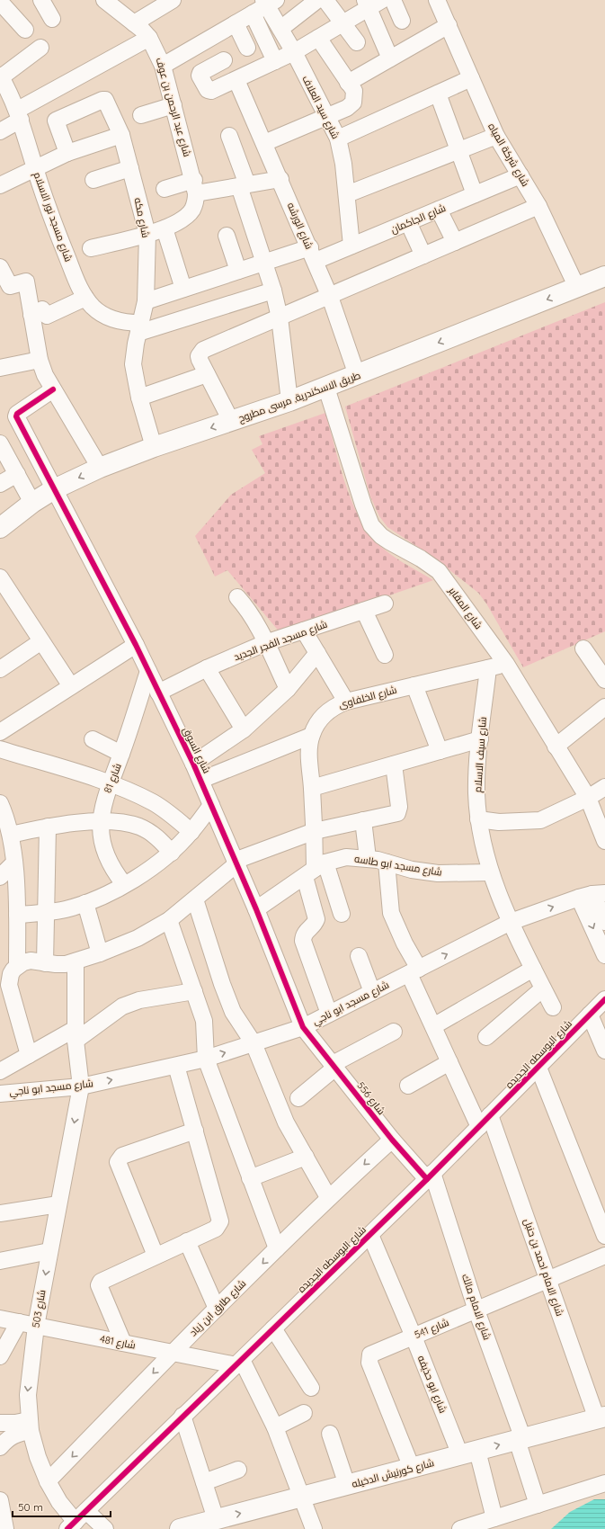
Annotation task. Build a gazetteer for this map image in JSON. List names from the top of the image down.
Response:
{
  "streets": {
    "main road": ["طريق الاسكندرية, مرسى مطروح", "شارع كورنيش الدخيله"],
    "street": [
      "شارع عبد الرحمن بن عوف",
      "شارع سيد العلاف",
      "شارع شركة المياه",
      "شارع مسجد نور الاسلام",
      "شارع مكه",
      "شارع الجاكمان",
      "شارع الورشه",
      "شارع المقابر",
      "شارع مسجد الفجر الجديد",
      "شارع الخلفاوى",
      "شارع السوق",
      "شارع سيف الاسلام",
      "شارع 81",
      "شارع مسجد ابو طاسه",
      "شارع مسجد ابو ناجي",
      "شارع البوسطه الجديده",
      "شارع 556",
      "شارع الامام احمد بن حنبل",
      "شارع الامام مالك",
      "شارع طارق ابن زياد",
      "شارع 503",
      "شارع 541",
      "شارع 481",
      "شارع ابو حذيفه"
    ]
  },
  "crossings": [
    ["شارع سيد العلاف", "شارع الجاكمان"],
    ["شارع شركة المياه", "شارع الجاكمان"],
    ["شارع شركة المياه", "طريق الاسكندرية, مرسى مطروح"],
    ["شارع مسجد نور الاسلام", "شارع مكه"],
    ["شارع مكه", "شارع الجاكمان"],
    ["شارع مكه", "طريق الاسكندرية, مرسى مطروح"],
    ["شارع الجاكمان", "شارع الورشه"],
    ["شارع الورشه", "طريق الاسكندرية, مرسى مطروح"],
    ["طريق الاسكندرية, مرسى مطروح", "شارع المقابر"],
    ["طريق الاسكندرية, مرسى مطروح", "شارع السوق"],
    ["شارع المقابر", "شارع الخلفاوى"],
    ["شارع مسجد الفجر الجديد", "شارع السوق"],
    ["شارع الخلفاوى", "شارع سيف الاسلام"],
    ["شارع الخلفاوى", "شارع مسجد ابو طاسه"],
    ["شارع السوق", "شارع 81"],
    ["شارع السوق", "شارع مسجد ابو طاسه"],
    ["شارع السوق", "شارع مسجد ابو ناجي"],
    ["شارع السوق", "شارع 556"],
    ["شارع سيف الاسلام", "شارع مسجد ابو طاسه"],
    ["شارع سيف الاسلام", "شارع مسجد ابو ناجي"],
    ["شارع مسجد ابو طاسه", "شارع الامام احمد بن حنبل"],
    ["شارع مسجد ابو ناجي", "شارع 556"],
    ["شارع مسجد ابو ناجي", "شارع الامام احمد بن حنبل"],
    ["شارع مسجد ابو ناجي", "شارع 503"],
    ["شارع البوسطه الجديده", "شارع 556"],
    ["شارع البوسطه الجديده", "شارع الامام احمد بن حنبل"],
    ["شارع البوسطه الجديده", "شارع الامام مالك"],
    ["شارع البوسطه الجديده", "شارع 503"],
    ["شارع البوسطه الجديده", "شارع 481"],
    ["شارع البوسطه الجديده", "شارع ابو حذيفه"],
    ["شارع 556", "شارع الامام مالك"],
    ["شارع 556", "شارع طارق ابن زياد"],
    ["شارع الامام احمد بن حنبل", "شارع 541"],
    ["شارع الامام احمد بن حنبل", "شارع كورنيش الدخيله"],
    ["شارع الامام مالك", "شارع 541"],
    ["شارع الامام مالك", "شارع كورنيش الدخيله"],
    ["شارع طارق ابن زياد", "شارع 503"],
    ["شارع طارق ابن زياد", "شارع 481"],
    ["شارع 503", "شارع 481"],
    ["شارع 541", "شارع ابو حذيفه"],
    ["شارع 541", "شارع كورنيش الدخيله"],
    ["شارع ابو حذيفه", "شارع كورنيش الدخيله"]
  ],
  "one_way": ["طريق الاسكندرية, مرسى مطروح", "شارع 503"],
  "scale_bar": "50 m"
}
